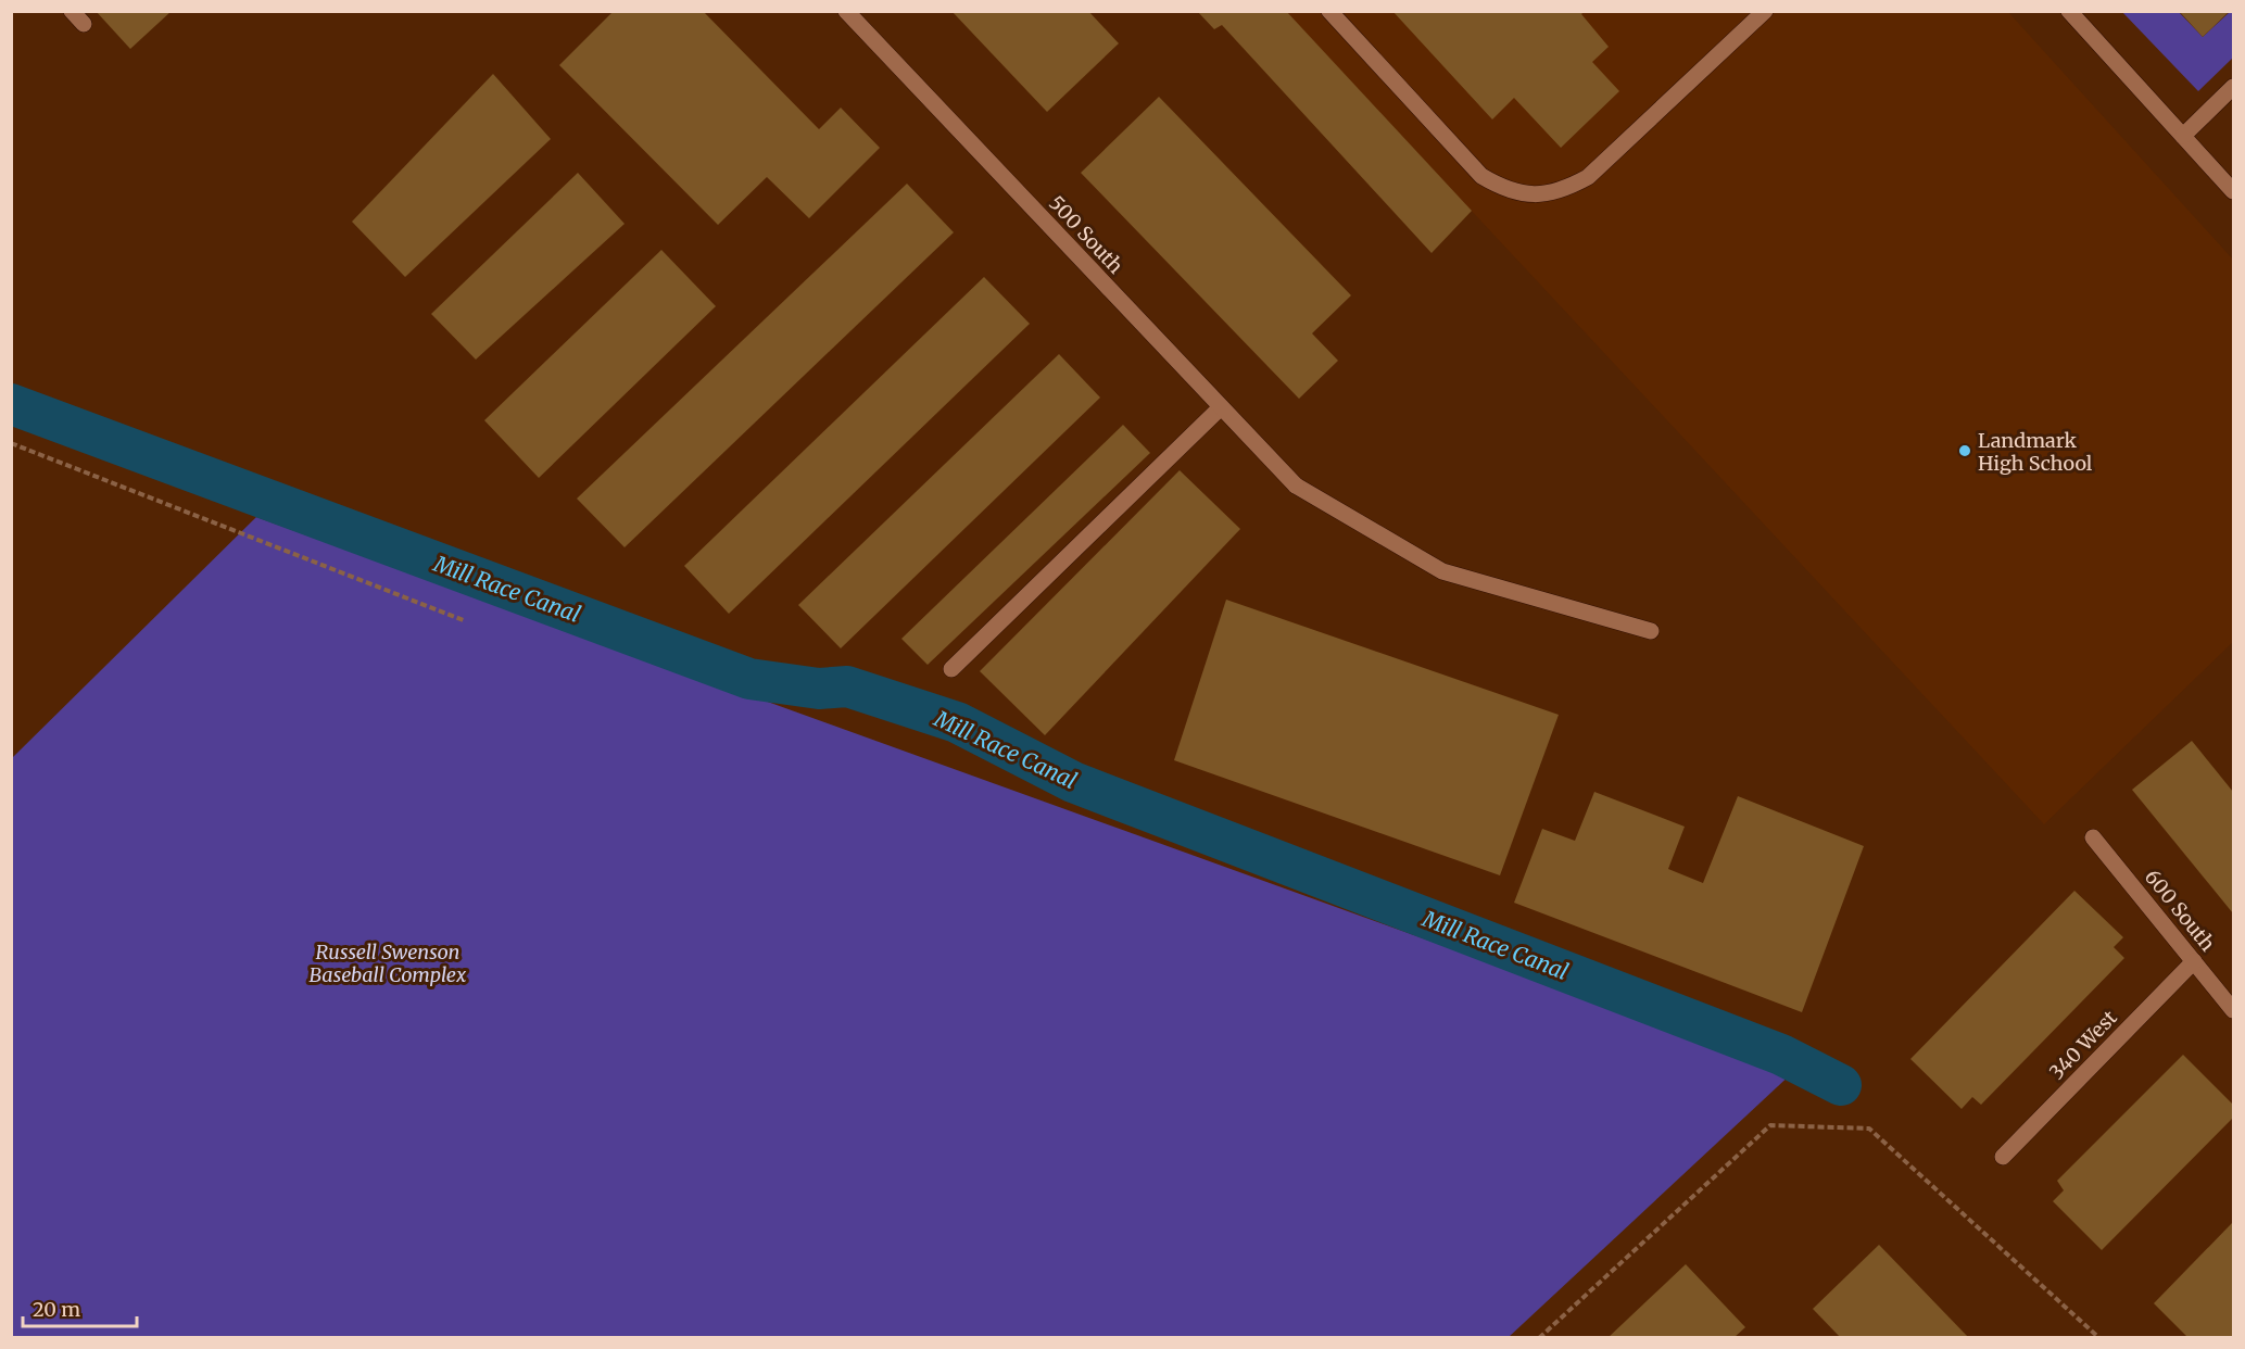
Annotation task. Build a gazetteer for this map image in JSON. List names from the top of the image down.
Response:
{
  "streets": {
    "street": ["500 South", "600 South", "340 West"]
  },
  "crossings": [
    ["600 South", "340 West"]
  ],
  "water": ["Mill Race Canal"],
  "parks": ["Russell Swenson Baseball Complex"],
  "places": ["Landmark High School"],
  "scale_bar": "20 m"
}
